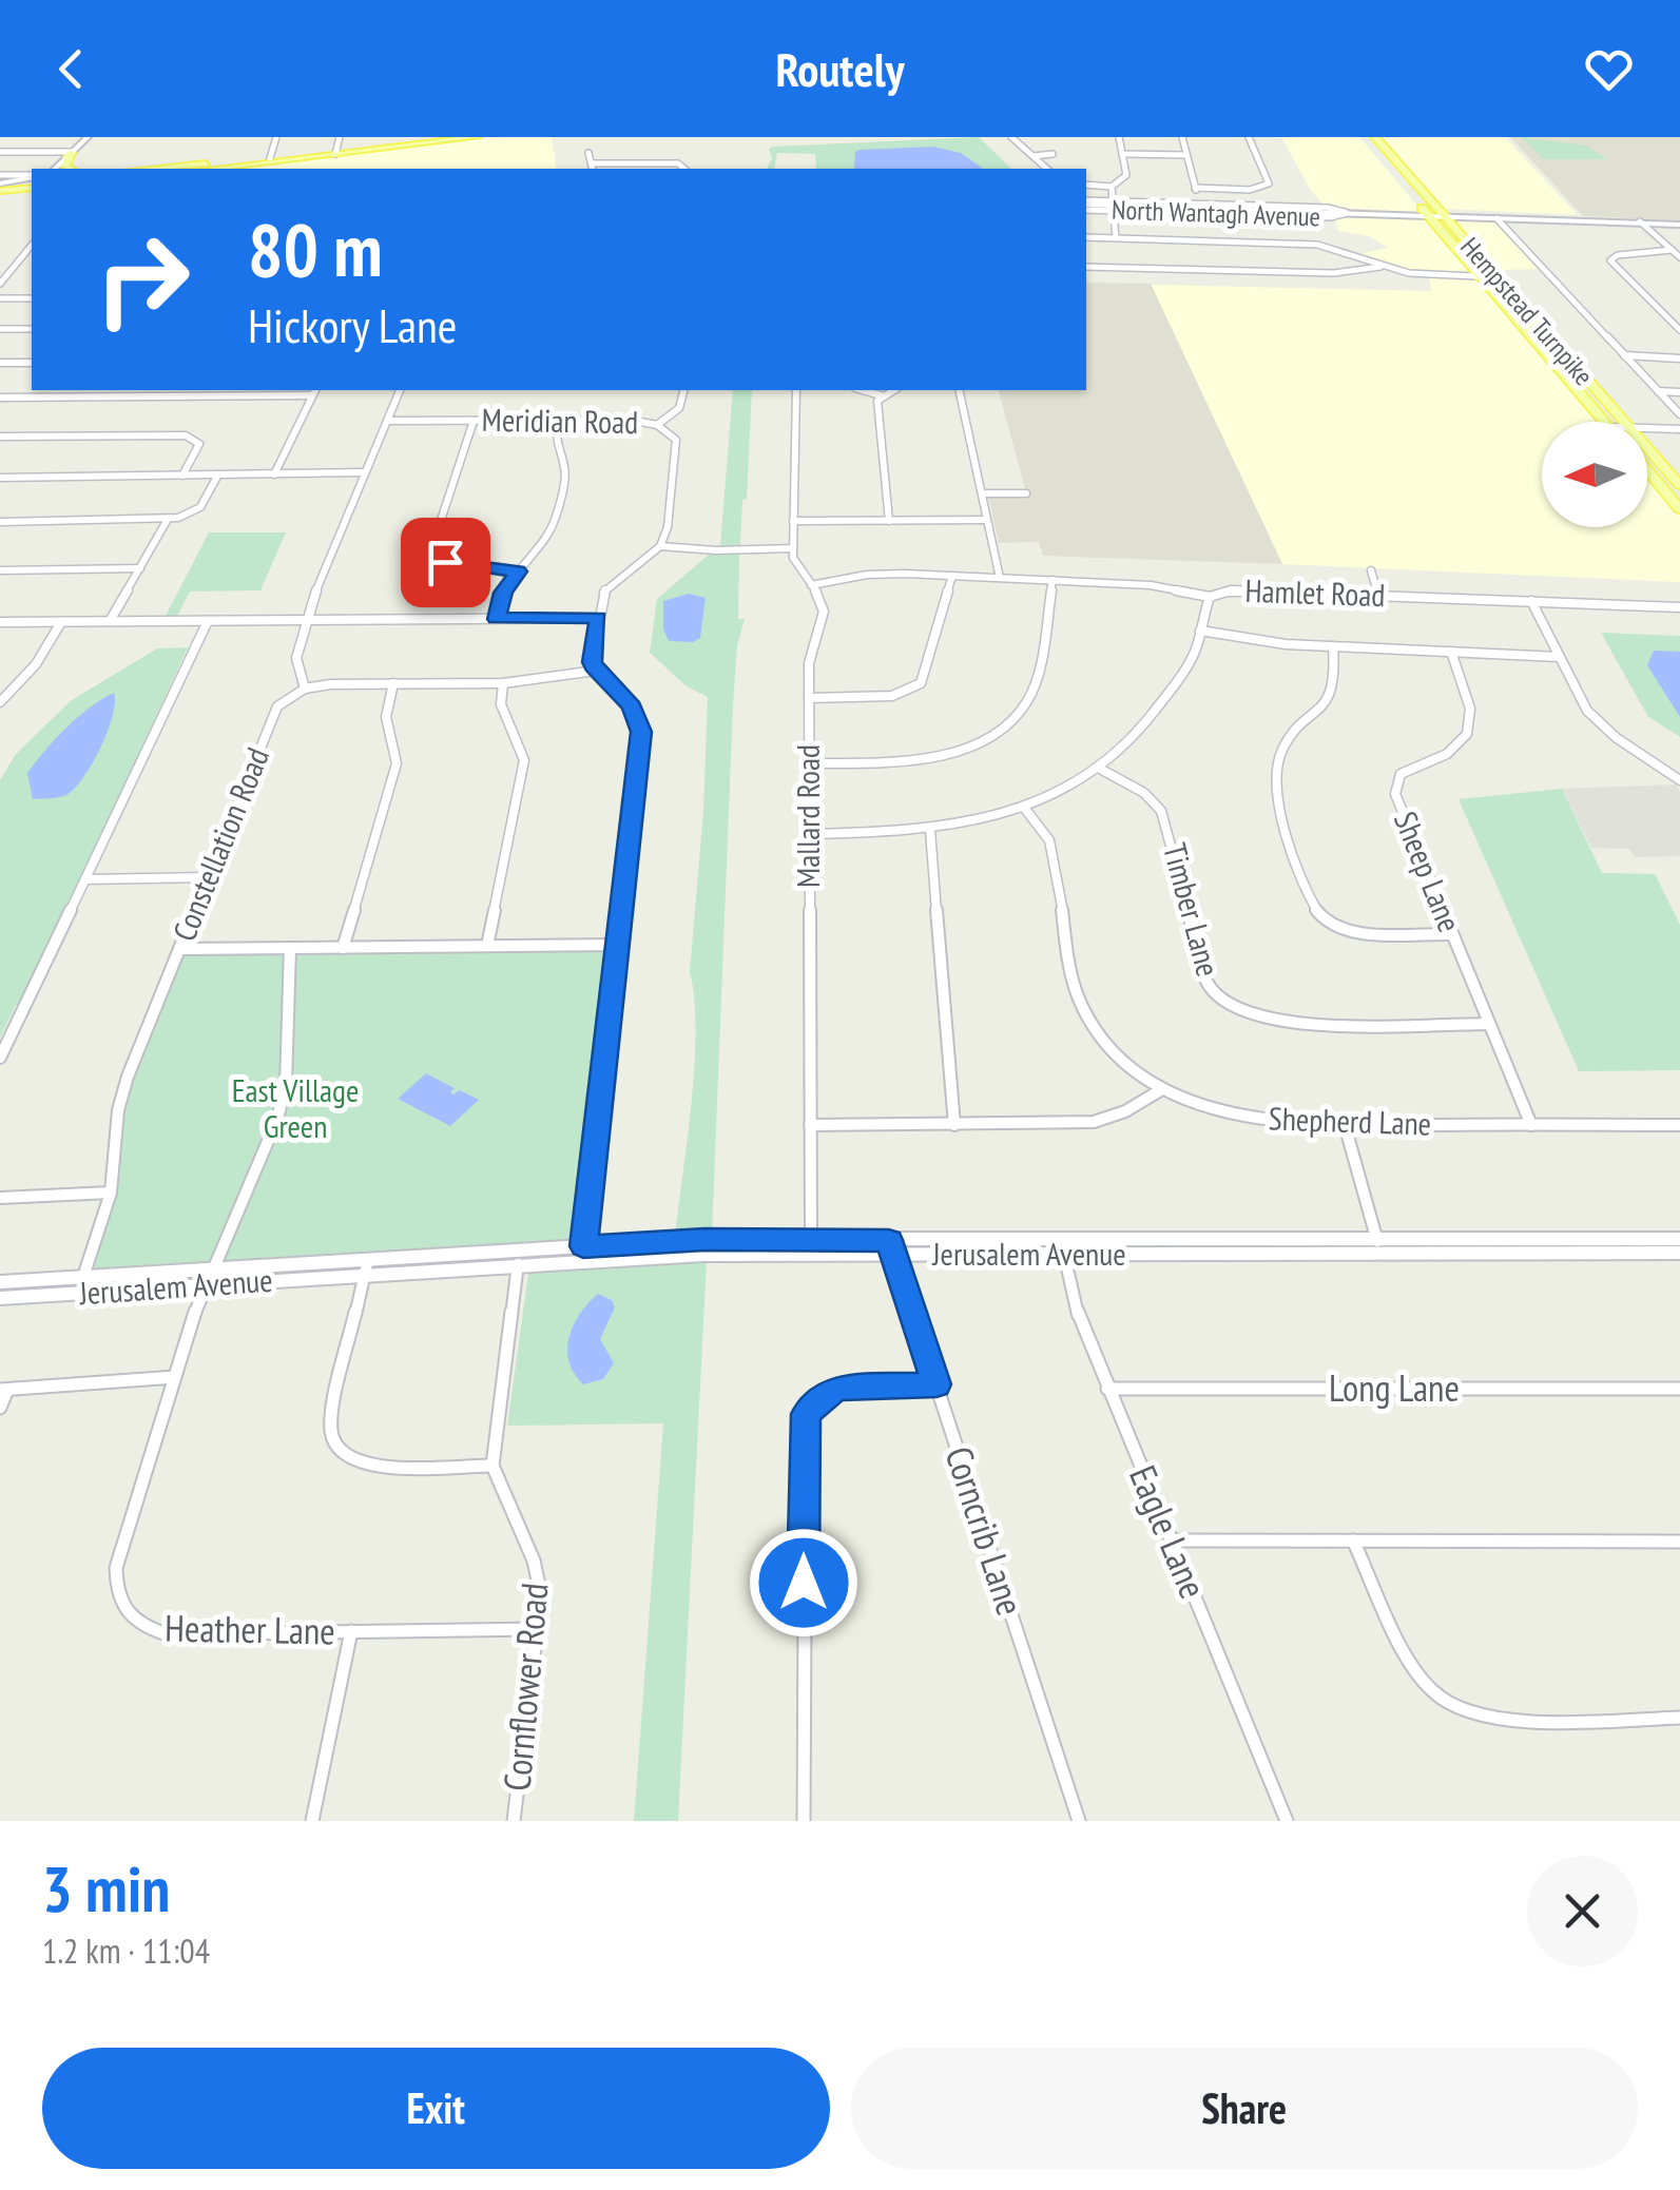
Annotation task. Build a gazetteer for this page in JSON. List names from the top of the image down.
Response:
{
  "streets": {
    "main road": ["North Wantagh Avenue", "Hempstead Turnpike", "Jerusalem Avenue"],
    "street": [
      "Meridian Road",
      "Hamlet Road",
      "Mallard Road",
      "Constellation Road",
      "Sheep Lane",
      "Timber Lane",
      "Shepherd Lane",
      "Long Lane",
      "Corncrib Lane",
      "Eagle Lane",
      "Heather Lane",
      "Cornflower Road"
    ]
  },
  "crossings": [
    ["North Wantagh Avenue", "Hempstead Turnpike"],
    ["Hamlet Road", "Mallard Road"],
    ["Hamlet Road", "Timber Lane"],
    ["Hamlet Road", "Shepherd Lane"],
    ["Mallard Road", "Jerusalem Avenue"],
    ["Constellation Road", "Jerusalem Avenue"],
    ["Sheep Lane", "Timber Lane"],
    ["Sheep Lane", "Shepherd Lane"],
    ["Jerusalem Avenue", "Corncrib Lane"],
    ["Jerusalem Avenue", "Eagle Lane"],
    ["Jerusalem Avenue", "Heather Lane"],
    ["Jerusalem Avenue", "Cornflower Road"],
    ["Long Lane", "Eagle Lane"],
    ["Heather Lane", "Cornflower Road"]
  ],
  "parks": ["East Village Green"],
  "north": "left",
  "page": {
    "header": "Routely",
    "turn": ["80 m", "Hickory Lane"],
    "heading": ["3 min", "1.2 km · 11:04"],
    "buttons": ["Exit", "Share"]
  }
}
